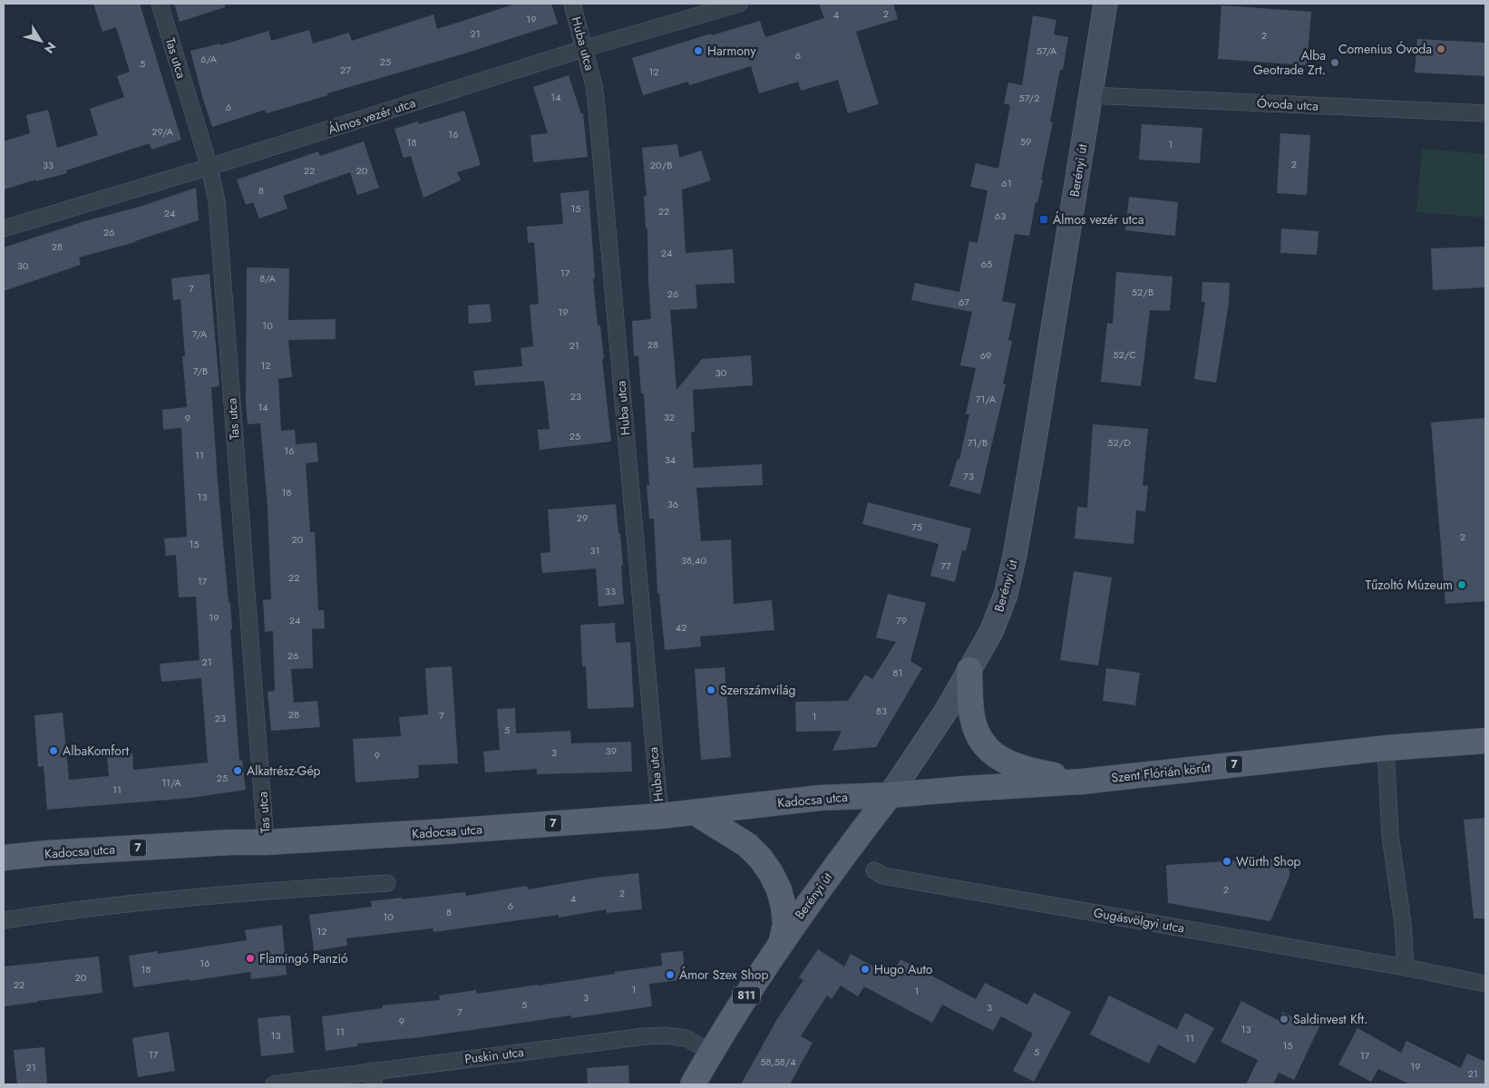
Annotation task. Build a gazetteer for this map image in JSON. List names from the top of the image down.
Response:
{
  "streets": {
    "main road": [
      "Berényi út",
      "7",
      "Szent Flórián körút",
      "Kadocsa utca",
      "811"
    ],
    "street": [
      "Huba utca",
      "Tas utca",
      "Óvoda utca",
      "Álmos vezér utca",
      "Gugásvölgyi utca",
      "Puskin utca"
    ]
  },
  "crossings": [
    ["Huba utca", "Álmos vezér utca"],
    ["Huba utca", "Kadocsa utca"],
    ["Tas utca", "Álmos vezér utca"],
    ["Tas utca", "Kadocsa utca"],
    ["Óvoda utca", "Berényi út"],
    ["Berényi út", "Szent Flórián körút"],
    ["Berényi út", "Kadocsa utca"],
    ["Berényi út", "Puskin utca"],
    ["Szent Flórián körút", "Kadocsa utca"]
  ],
  "places": {
    "other": [
      "Comenius Óvoda",
      "Harmony",
      "Alba Geotrade Zrt.",
      "Tűzoltó Múzeum",
      "Szerszámvilág",
      "AlbaKomfort",
      "Alkatrész-Gép",
      "Würth Shop",
      "Flamingó Panzió",
      "Hugo Auto",
      "Ámor Szex Shop",
      "Saldinvest Kft."
    ],
    "transit": ["Álmos vezér utca"]
  },
  "house_numbers": [
    "2",
    "4",
    "19",
    "21",
    "2",
    "57/A",
    "6",
    "6/A",
    "25",
    "5",
    "27",
    "12",
    "14",
    "57/2",
    "6",
    "29/A",
    "16",
    "59",
    "18",
    "1",
    "2",
    "33",
    "20/B",
    "22",
    "20",
    "61",
    "8",
    "15",
    "22",
    "24",
    "63",
    "26",
    "28",
    "24",
    "65",
    "30",
    "17",
    "8/A",
    "7",
    "52/B",
    "26",
    "67",
    "19",
    "10",
    "7/A",
    "28",
    "21",
    "52/C",
    "69",
    "12",
    "7/B",
    "30",
    "23",
    "71/A",
    "14",
    "32",
    "9",
    "25",
    "71/B",
    "52/D",
    "16",
    "11",
    "34",
    "73",
    "18",
    "13",
    "36",
    "29",
    "75",
    "2",
    "20",
    "15",
    "31",
    "38,40",
    "77",
    "22",
    "17",
    "33",
    "19",
    "24",
    "79",
    "42",
    "26",
    "21",
    "81",
    "83",
    "28",
    "7",
    "1",
    "23",
    "5",
    "39",
    "3",
    "9",
    "25",
    "11/A",
    "11",
    "2",
    "2",
    "4",
    "6",
    "8",
    "10",
    "12",
    "16",
    "18",
    "20",
    "22",
    "1",
    "1",
    "3",
    "5",
    "3",
    "7",
    "9",
    "13",
    "11",
    "13",
    "11",
    "15",
    "5",
    "17",
    "17",
    "58,58/4",
    "19",
    "21",
    "21"
  ],
  "north": "bottom right"
}
